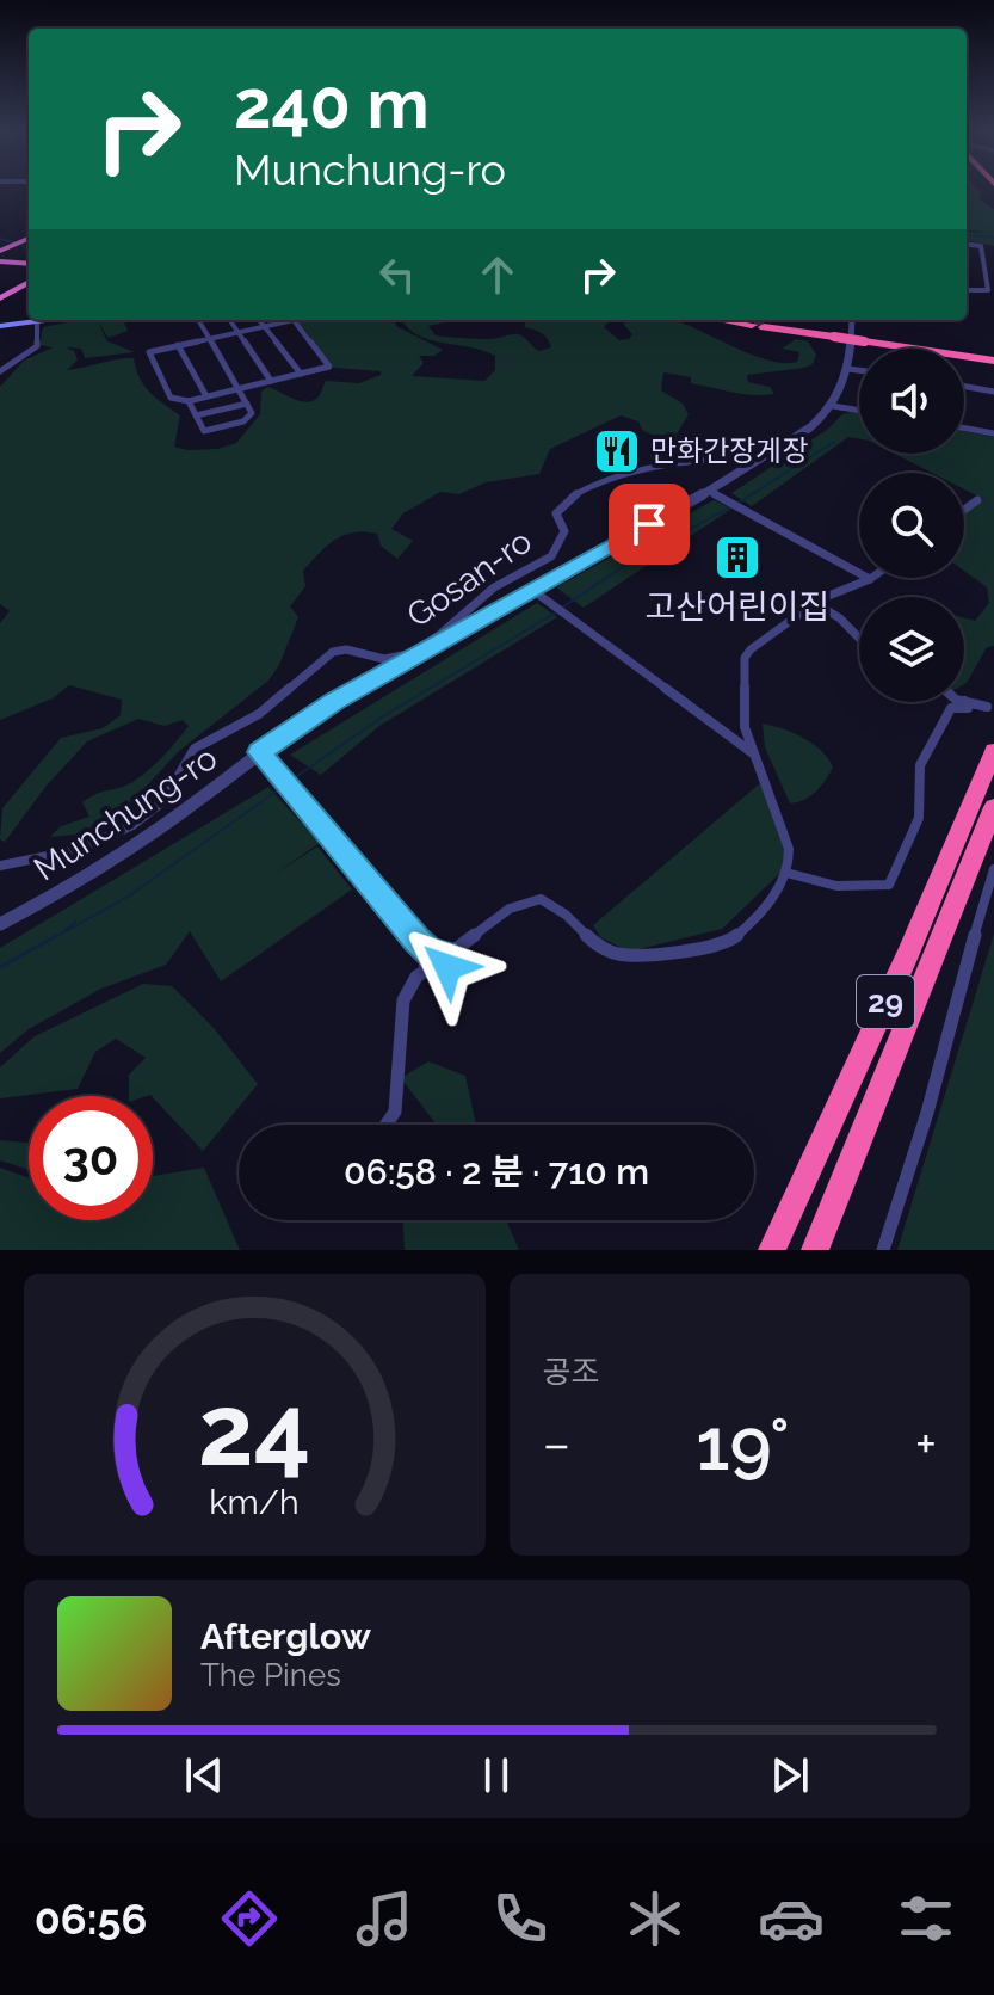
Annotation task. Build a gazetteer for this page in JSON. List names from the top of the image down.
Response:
{
  "streets": {
    "highway": ["29"],
    "street": ["Gosan-ro", "Munchung-ro"]
  },
  "crossings": [
    ["Gosan-ro", "Munchung-ro"]
  ],
  "places": {
    "restaurant": ["만화간장게장"],
    "building": ["고산어린이집"]
  },
  "page": {
    "turn": ["240 m", "Munchung-ro"],
    "limit": "30",
    "trip": "06:58 · 2 분 · 710 m",
    "tile": "공조",
    "heat": ["−", "19°", "+"],
    "song": ["Afterglow", "The Pines"],
    "tabs": "06:56",
    "gauge": ["24", "km/h"]
  }
}
